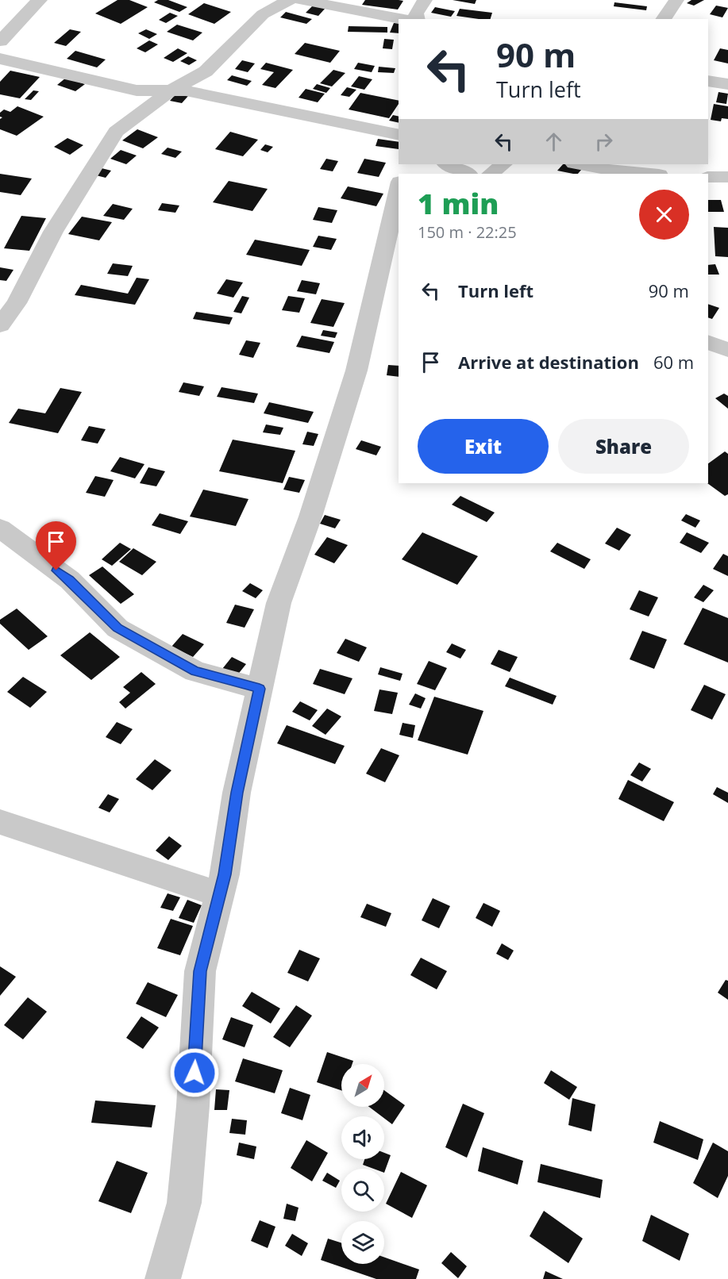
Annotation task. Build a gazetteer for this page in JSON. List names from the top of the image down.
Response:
{
  "north": "top right",
  "page": {
    "turn": ["90 m", "Turn left"],
    "heading": ["1 min", "150 m · 22:25"],
    "list": [
      {
        "name": "Turn left",
        "value": "90 m"
      },
      {
        "name": "Arrive at destination",
        "value": "60 m"
      }
    ],
    "buttons": ["Exit", "Share"]
  }
}
